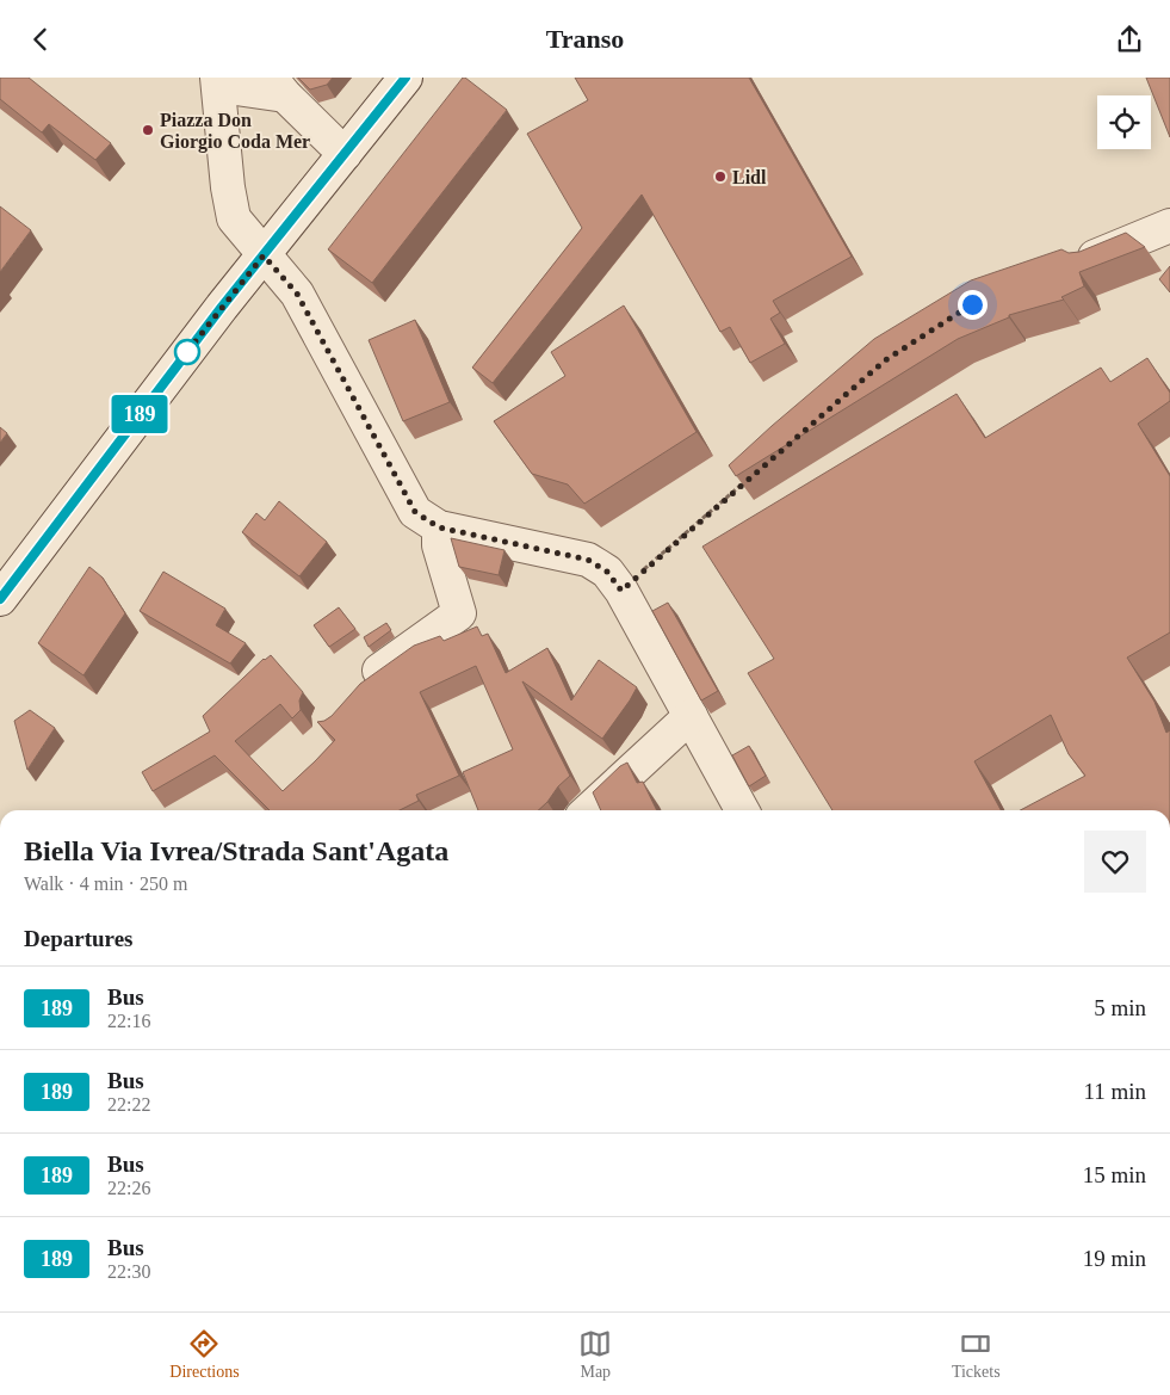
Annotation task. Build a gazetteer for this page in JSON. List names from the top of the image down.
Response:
{
  "places": ["Piazza Don Giorgio Coda Mer", "Lidl"],
  "lines": ["bus line 189"],
  "page": {
    "header": "Transo",
    "on_map": "189",
    "heading": [
      ["Biella Via Ivrea/Strada Sant'Agata", "Walk · 4 min · 250 m"],
      "Departures"
    ],
    "list": [
      {
        "mark": "189",
        "name": "Bus",
        "note": "22:16",
        "value": "5 min"
      },
      {
        "mark": "189",
        "name": "Bus",
        "note": "22:22",
        "value": "11 min"
      },
      {
        "mark": "189",
        "name": "Bus",
        "note": "22:26",
        "value": "15 min"
      },
      {
        "mark": "189",
        "name": "Bus",
        "note": "22:30",
        "value": "19 min"
      }
    ],
    "tabs": ["Directions", "Map", "Tickets"]
  }
}
